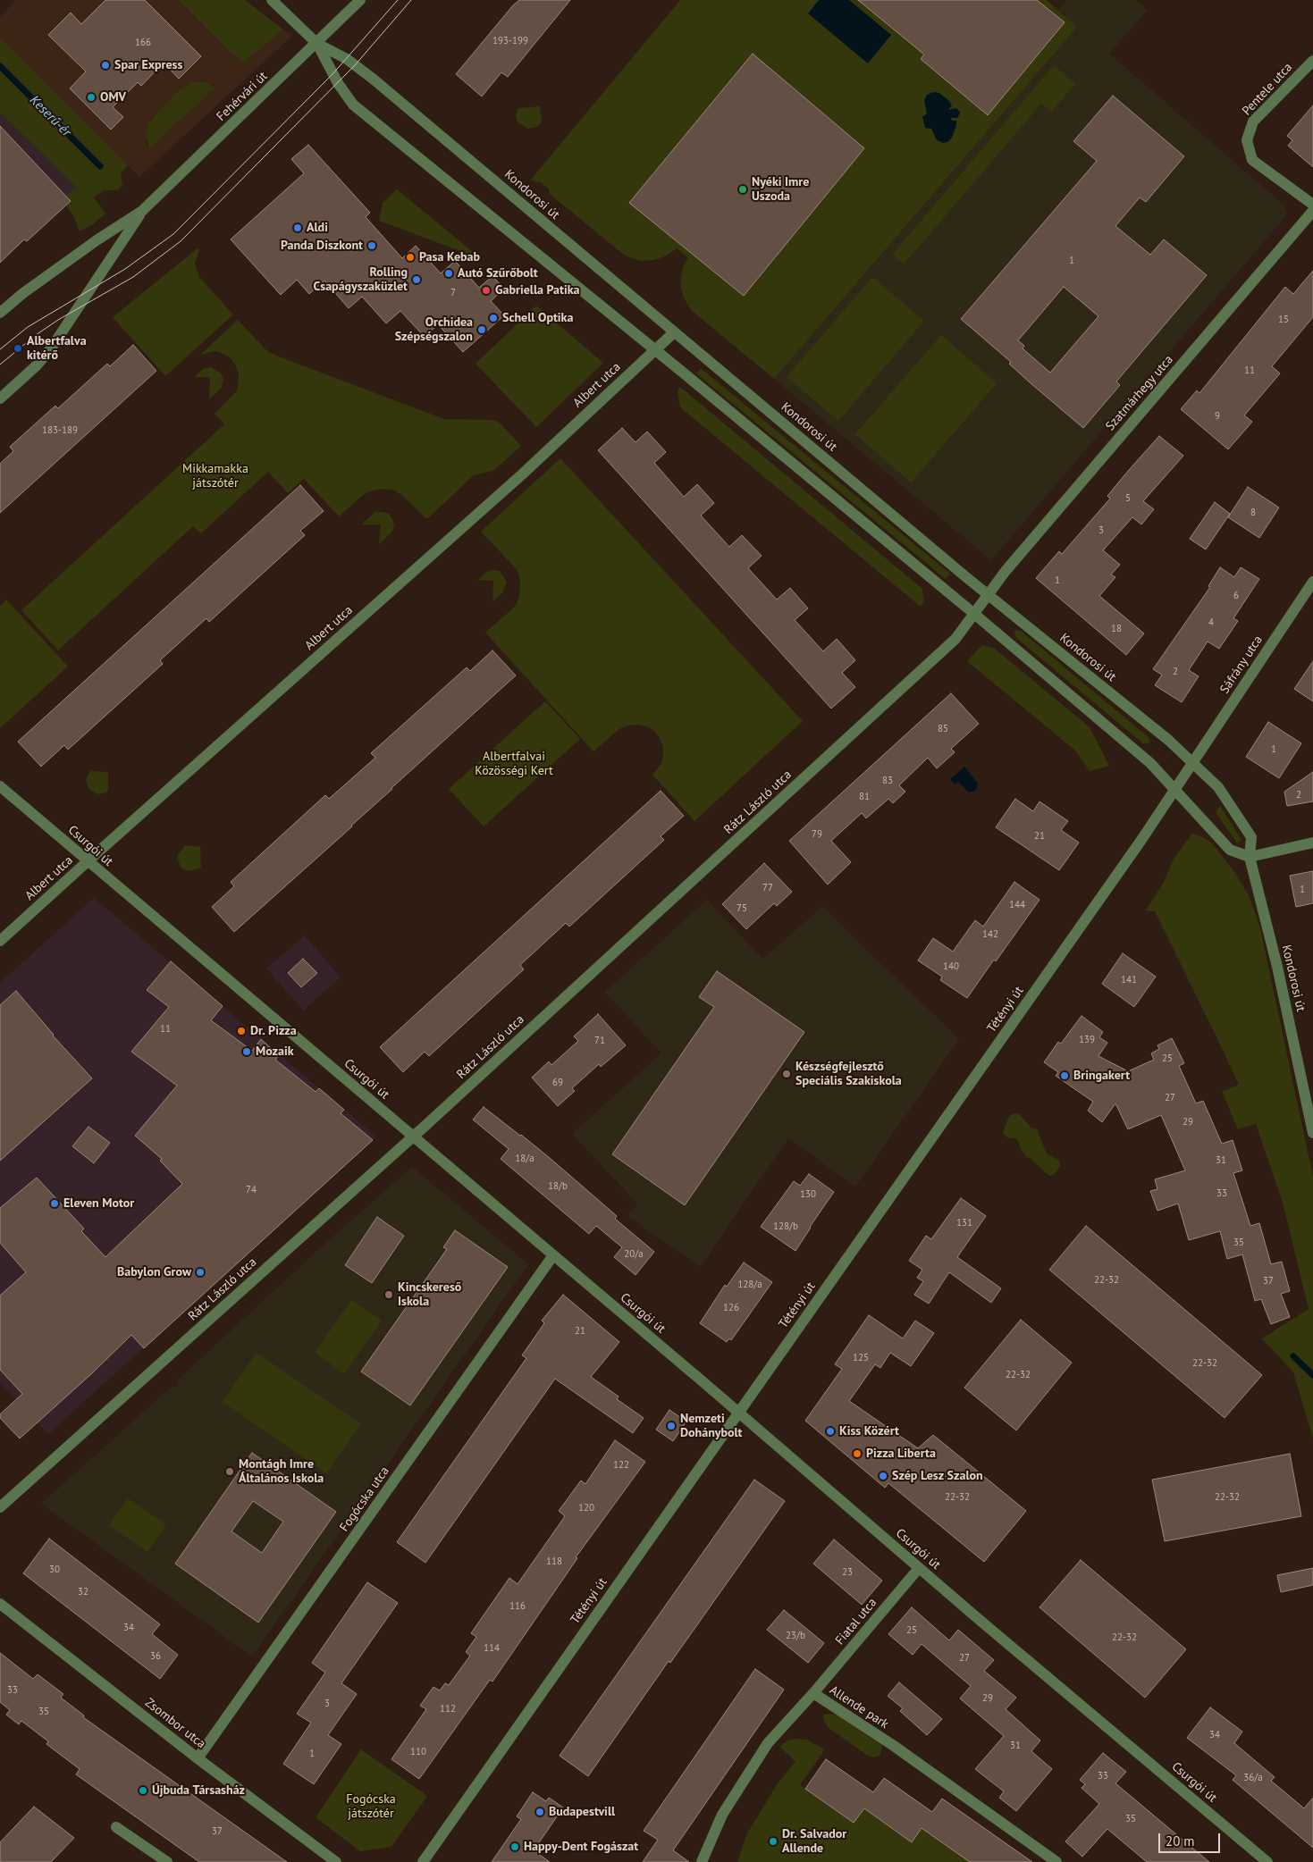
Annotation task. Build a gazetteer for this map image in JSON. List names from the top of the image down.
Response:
{
  "streets": {
    "street": [
      "Pentele utca",
      "Fehérvári út",
      "Kondorosi út",
      "Albert utca",
      "Szatmárhegy utca",
      "Sáfrány utca",
      "Rátz László utca",
      "Csurgói út",
      "Tétényi út",
      "Fogócska utca",
      "Fiatal utca",
      "Allende park",
      "Zsombor utca"
    ]
  },
  "crossings": [
    ["Fehérvári út", "Kondorosi út"],
    ["Kondorosi út", "Albert utca"],
    ["Kondorosi út", "Szatmárhegy utca"],
    ["Kondorosi út", "Sáfrány utca"],
    ["Kondorosi út", "Rátz László utca"],
    ["Kondorosi út", "Tétényi út"],
    ["Albert utca", "Csurgói út"],
    ["Szatmárhegy utca", "Rátz László utca"],
    ["Sáfrány utca", "Tétényi út"],
    ["Rátz László utca", "Csurgói út"],
    ["Csurgói út", "Tétényi út"],
    ["Csurgói út", "Fogócska utca"],
    ["Csurgói út", "Fiatal utca"],
    ["Fogócska utca", "Zsombor utca"],
    ["Fiatal utca", "Allende park"]
  ],
  "water": ["Keserű-ér"],
  "parks": ["Mikkamakka játszótér", "Albertfalvai Közösségi Kert", "Fogócska játszótér"],
  "places": [
    "Spar Express",
    "OMV",
    "Nyéki Imre Uszoda",
    "Aldi",
    "Panda Diszkont",
    "Pasa Kebab",
    "Autó Szűrőbolt",
    "Rolling Csapágyszaküzlet",
    "Gabriella Patika",
    "Schell Optika",
    "Orchidea Szépségszalon",
    "Albertfalva kitérő",
    "Dr. Pizza",
    "Mozaik",
    "Készségfejlesztő Speciális Szakiskola",
    "Bringakert",
    "Eleven Motor",
    "Babylon Grow",
    "Kincskereső Iskola",
    "Nemzeti Dohánybolt",
    "Kiss Közért",
    "Pizza Liberta",
    "Montágh Imre Általános Iskola",
    "Szép Lesz Szalon",
    "Újbuda Társasház",
    "Budapestvill",
    "Dr. Salvador Allende",
    "Happy-Dent Fogászat"
  ],
  "house_numbers": [
    "193-199",
    "166",
    "1",
    "7",
    "15",
    "11",
    "9",
    "183-189",
    "5",
    "8",
    "3",
    "1",
    "6",
    "4",
    "18",
    "2",
    "85",
    "1",
    "83",
    "2",
    "81",
    "79",
    "21",
    "77",
    "1",
    "144",
    "75",
    "142",
    "140",
    "141",
    "11",
    "139",
    "71",
    "25",
    "69",
    "27",
    "29",
    "18/a",
    "31",
    "18/b",
    "74",
    "33",
    "130",
    "131",
    "128/b",
    "35",
    "20/a",
    "22-32",
    "37",
    "128/a",
    "126",
    "21",
    "125",
    "22-32",
    "22-32",
    "122",
    "22-32",
    "22-32",
    "120",
    "118",
    "30",
    "23",
    "32",
    "116",
    "34",
    "25",
    "23/b",
    "22-32",
    "114",
    "36",
    "27",
    "33",
    "29",
    "3",
    "112",
    "35",
    "34",
    "31",
    "110",
    "1",
    "33",
    "36/a",
    "35",
    "37"
  ],
  "scale_bar": "20 m"
}
